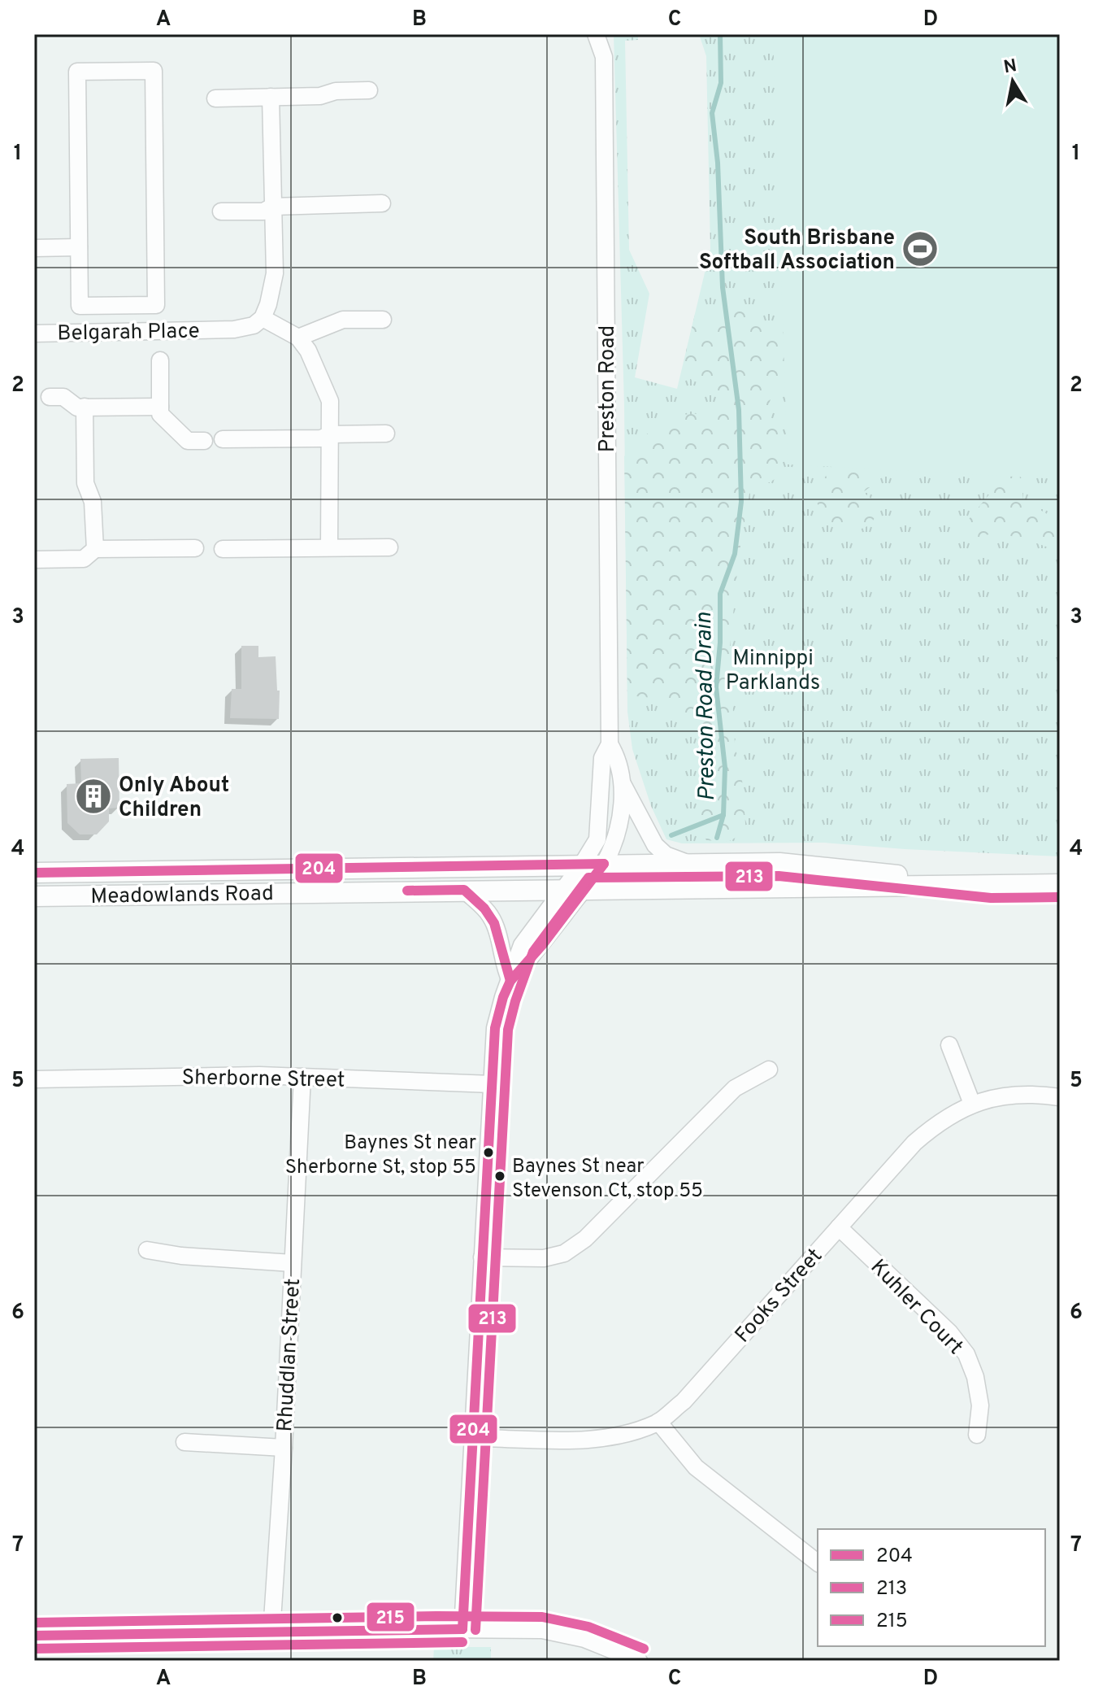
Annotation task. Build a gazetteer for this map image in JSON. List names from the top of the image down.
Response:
{
  "streets": {
    "main road": ["Meadowlands Road"],
    "street": [
      "Belgarah Place",
      "Preston Road",
      "Sherborne Street",
      "Fooks Street",
      "Kuhler Court",
      "Rhuddlan Street"
    ]
  },
  "crossings": [
    ["Preston Road", "Meadowlands Road"],
    ["Preston Road", "Sherborne Street"],
    ["Preston Road", "Fooks Street"],
    ["Sherborne Street", "Rhuddlan Street"],
    ["Fooks Street", "Kuhler Court"]
  ],
  "water": ["Preston Road Drain"],
  "parks": ["Minnippi Parklands"],
  "places": {
    "sports": ["South Brisbane Softball Association"],
    "building": ["Only About Children"],
    "other": ["Baynes St near Sherborne St, stop 55", "Baynes St near Stevenson Ct, stop 55"]
  },
  "lines": ["transit line 204", "transit line 213", "transit line 215"],
  "legend": ["204", "213", "215"],
  "north": "top",
  "grid": {
    "columns": [
      "A",
      "B",
      "C",
      "D"
    ],
    "rows": [
      "1",
      "2",
      "3",
      "4",
      "5",
      "6",
      "7"
    ]
  }
}
